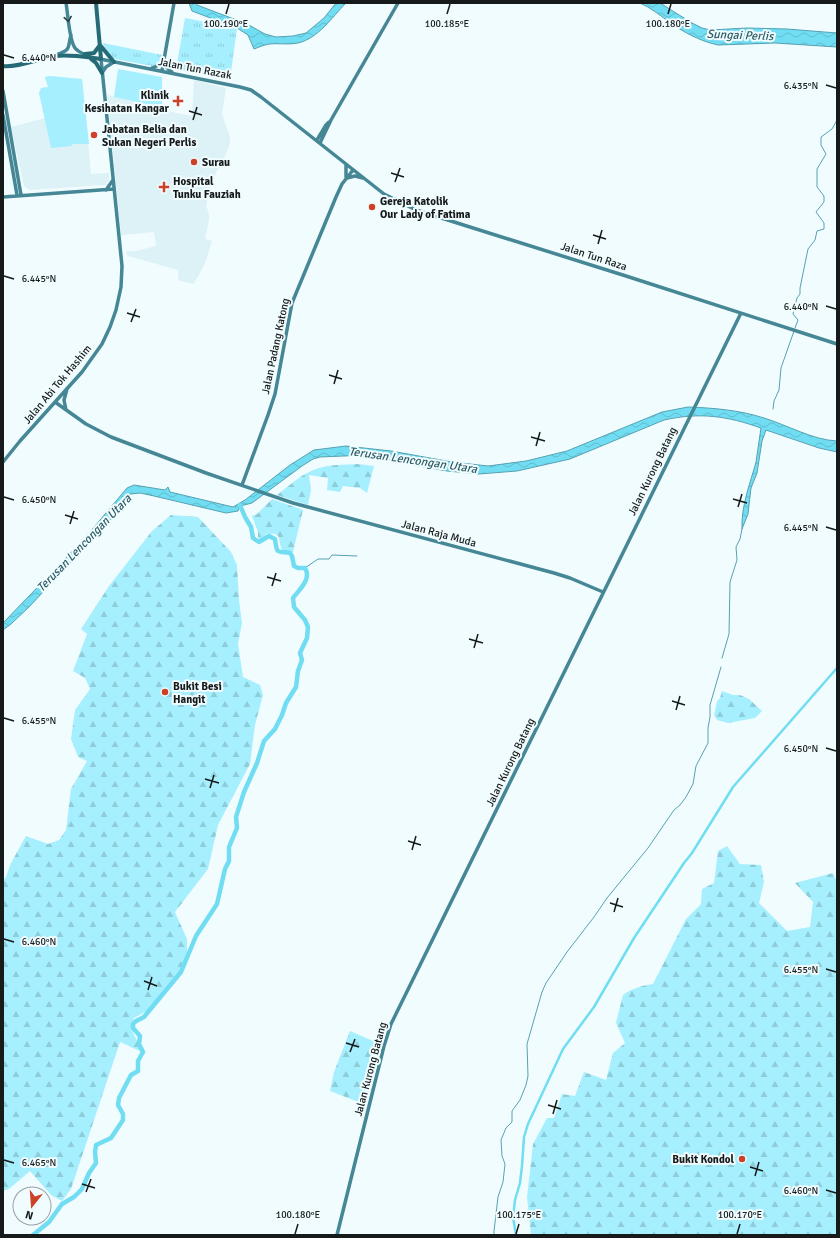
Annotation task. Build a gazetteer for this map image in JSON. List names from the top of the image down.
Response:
{
  "streets": {
    "main road": ["Jalan Tun Razak"],
    "street": [
      "Jalan Tun Raza",
      "Jalan Padang Katong",
      "Jalan Abi Tok Hashim",
      "Jalan Kurong Batang",
      "Jalan Raja Muda"
    ]
  },
  "crossings": [
    ["Jalan Tun Razak", "Jalan Tun Raza"],
    ["Jalan Tun Razak", "Jalan Padang Katong"],
    ["Jalan Tun Razak", "Jalan Abi Tok Hashim"],
    ["Jalan Tun Raza", "Jalan Padang Katong"],
    ["Jalan Tun Raza", "Jalan Kurong Batang"],
    ["Jalan Padang Katong", "Jalan Raja Muda"],
    ["Jalan Abi Tok Hashim", "Jalan Raja Muda"],
    ["Jalan Kurong Batang", "Jalan Raja Muda"]
  ],
  "water": ["Sungai Perlis", "Terusan Lencongan Utara"],
  "places": {
    "health": ["Klinik Kesihatan Kangar", "Hospital Tunku Fauziah"],
    "other": [
      "Jabatan Belia dan Sukan Negeri Perlis",
      "Surau",
      "Gereja Katolik Our Lady of Fatima",
      "Bukit Besi Hangit",
      "Bukit Kondol"
    ]
  },
  "north": "bottom",
  "coordinates": [
    "100.190°E",
    "100.185°E",
    "100.180°E",
    "6.440°N",
    "6.435°N",
    "6.445°N",
    "6.450°N",
    "6.455°N",
    "6.460°N",
    "6.465°N",
    "100.175°E",
    "100.170°E"
  ]
}
